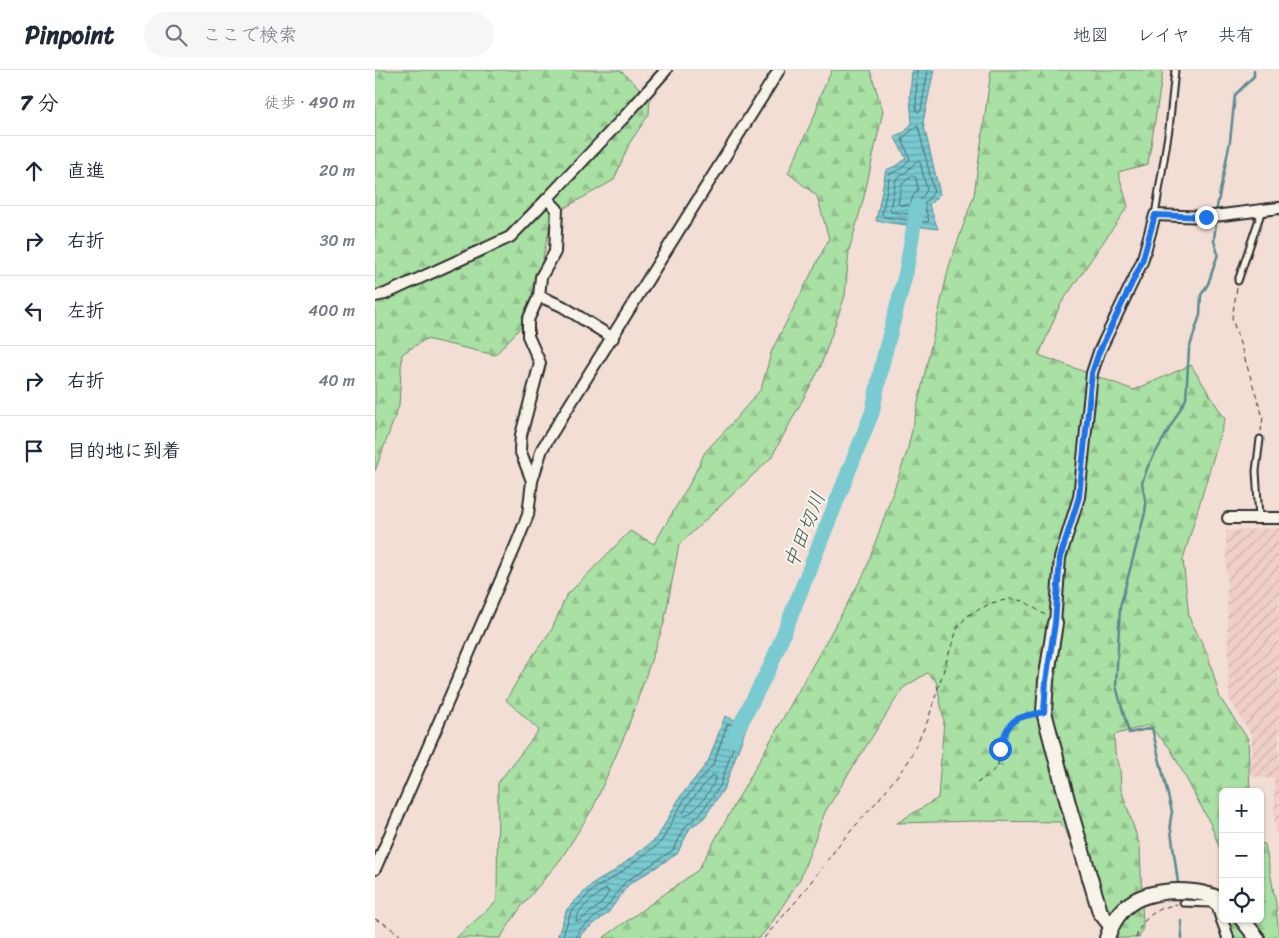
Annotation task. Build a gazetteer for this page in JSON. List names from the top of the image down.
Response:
{
  "water": ["中田切川"],
  "page": {
    "header": "Pinpoint",
    "search": "ここで検索",
    "nav": ["地図", "レイヤ", "共有"],
    "heading": ["7 分", "徒歩 · 490 m"],
    "list": [
      ["直進", "20 m"],
      ["右折", "30 m"],
      ["左折", "400 m"],
      ["右折", "40 m"],
      "目的地に到着"
    ],
    "map_buttons": ["+", "−"]
  }
}
